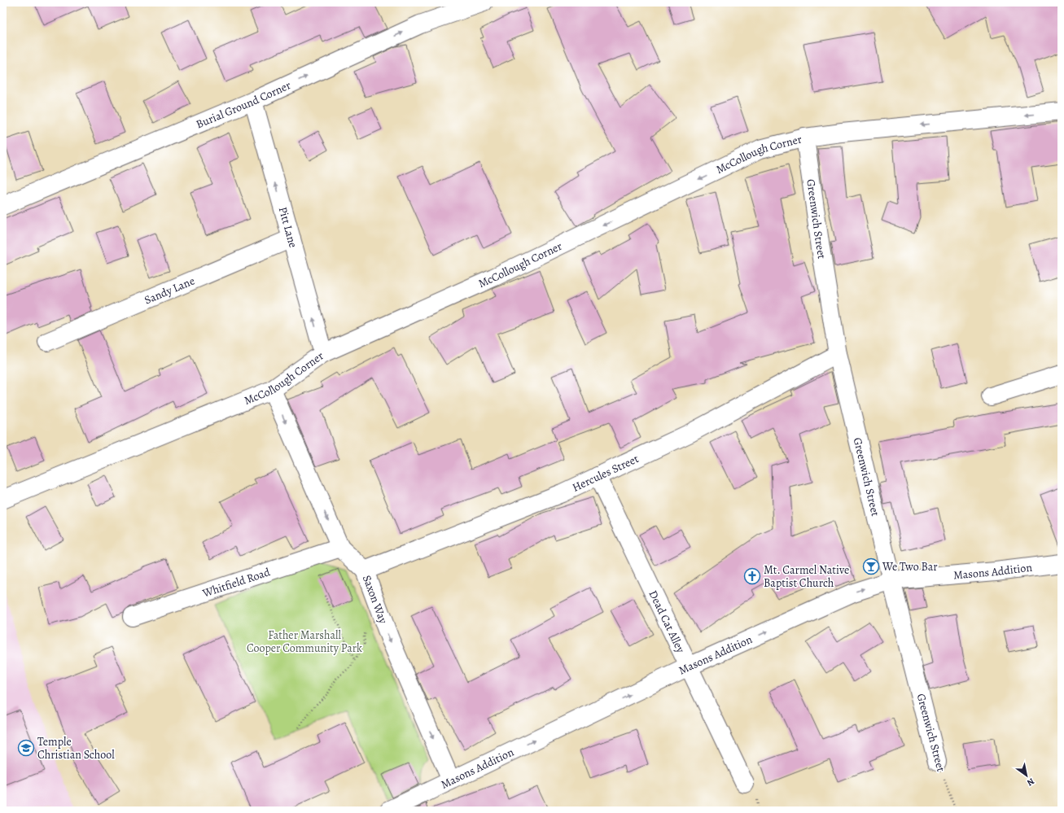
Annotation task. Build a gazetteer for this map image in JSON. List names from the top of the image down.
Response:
{
  "streets": {
    "street": [
      "Burial Ground Corner",
      "McCollough Corner",
      "Greenwich Street",
      "Pitt Lane",
      "Sandy Lane",
      "Hercules Street",
      "Masons Addition",
      "Whitfield Road",
      "Saxon Way",
      "Dead Cat Alley"
    ]
  },
  "crossings": [
    ["Burial Ground Corner", "Pitt Lane"],
    ["McCollough Corner", "Greenwich Street"],
    ["McCollough Corner", "Pitt Lane"],
    ["McCollough Corner", "Saxon Way"],
    ["Greenwich Street", "Hercules Street"],
    ["Greenwich Street", "Masons Addition"],
    ["Pitt Lane", "Sandy Lane"],
    ["Hercules Street", "Saxon Way"],
    ["Hercules Street", "Dead Cat Alley"],
    ["Masons Addition", "Saxon Way"],
    ["Masons Addition", "Dead Cat Alley"],
    ["Whitfield Road", "Saxon Way"]
  ],
  "one_way": [
    "Burial Ground Corner",
    "McCollough Corner",
    "Pitt Lane",
    "Masons Addition",
    "Saxon Way"
  ],
  "parks": ["Father Marshall Cooper Community Park"],
  "places": {
    "bar": ["We Two Bar"],
    "church": ["Mt. Carmel Native Baptist Church"],
    "school or university": ["Temple Christian School"]
  },
  "north": "bottom right"
}
